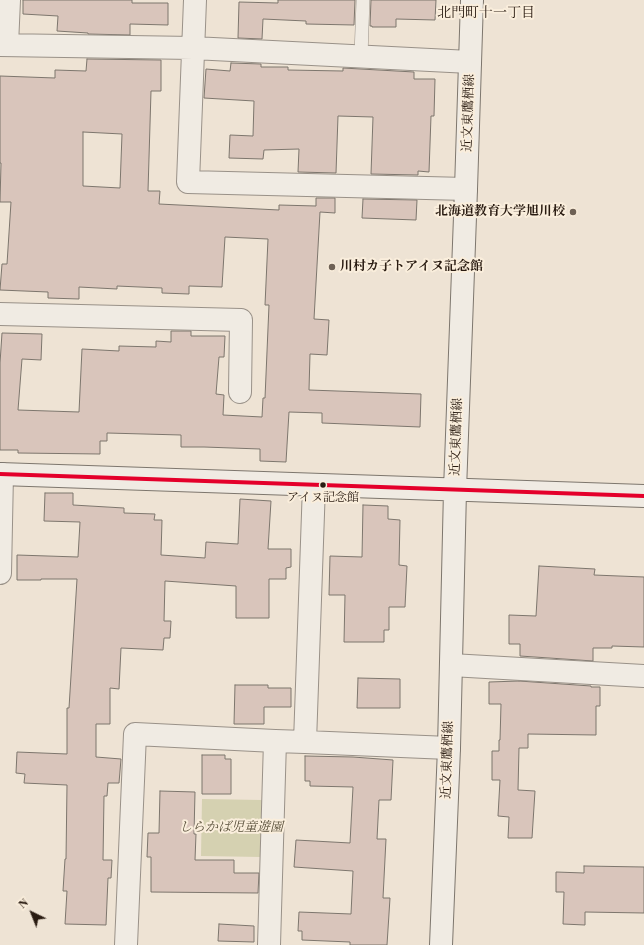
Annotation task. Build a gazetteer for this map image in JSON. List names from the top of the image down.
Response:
{
  "streets": {
    "street": ["近文東鷹栖線"]
  },
  "districts": ["北門町十一丁目"],
  "parks": ["しらかば児童遊園"],
  "places": ["北海道教育大学旭川校", "川村カ子トアイヌ記念館", "アイヌ記念館"],
  "north": "top left"
}
